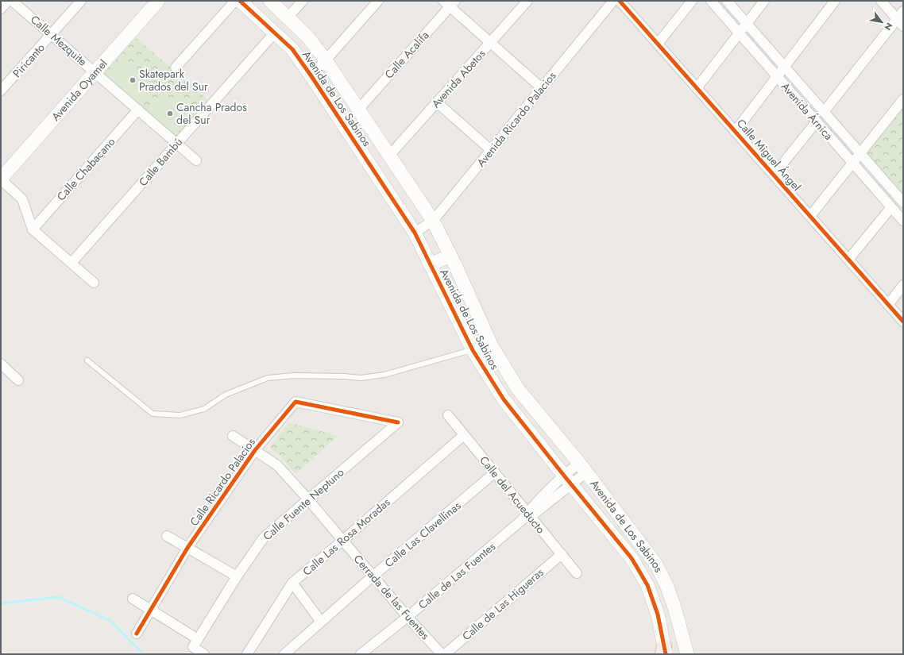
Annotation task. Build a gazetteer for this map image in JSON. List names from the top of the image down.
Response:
{
  "streets": {
    "street": [
      "Calle Mezquite",
      "Calle Acalifa",
      "Piricanto",
      "Avenida Abetos",
      "Avenida Oyamel",
      "Avenida de Los Sabinos",
      "Avenida Árnica",
      "Avenida Ricardo Palacios",
      "Calle Miguel Ángel",
      "Calle Bambú",
      "Calle Chabacano",
      "Calle Ricardo Palacios",
      "Calle del Acueducto",
      "Calle Fuente Neptuno",
      "Calle Las Clavellinas",
      "Calle Las Rosa Moradas",
      "Calle de Las Fuentes",
      "Cerrada de las Fuentes",
      "Calle de Las Higueras"
    ]
  },
  "crossings": [
    ["Calle Mezquite", "Piricanto"],
    ["Calle Mezquite", "Avenida Oyamel"],
    ["Calle Mezquite", "Calle Bambú"],
    ["Calle Mezquite", "Calle Chabacano"],
    ["Calle Acalifa", "Avenida de Los Sabinos"],
    ["Avenida Abetos", "Avenida de Los Sabinos"],
    ["Avenida de Los Sabinos", "Avenida Ricardo Palacios"],
    ["Avenida de Los Sabinos", "Calle Bambú"],
    ["Calle Ricardo Palacios", "Calle Fuente Neptuno"],
    ["Calle Ricardo Palacios", "Cerrada de las Fuentes"],
    ["Calle del Acueducto", "Calle Las Clavellinas"],
    ["Calle del Acueducto", "Calle Las Rosa Moradas"],
    ["Calle del Acueducto", "Calle de Las Fuentes"],
    ["Calle del Acueducto", "Calle de Las Higueras"],
    ["Calle Fuente Neptuno", "Cerrada de las Fuentes"],
    ["Calle Las Clavellinas", "Cerrada de las Fuentes"],
    ["Calle Las Rosa Moradas", "Cerrada de las Fuentes"],
    ["Calle de Las Fuentes", "Cerrada de las Fuentes"]
  ],
  "places": ["Skatepark Prados del Sur", "Cancha Prados del Sur"],
  "north": "bottom right"
}
